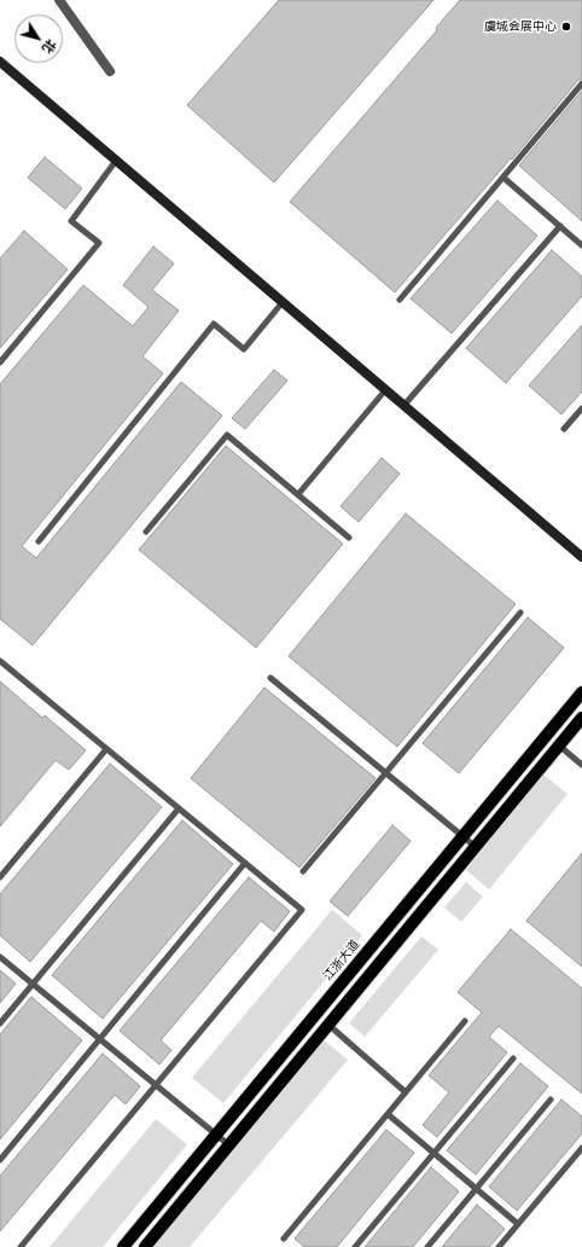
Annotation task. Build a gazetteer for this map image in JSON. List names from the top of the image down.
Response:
{
  "streets": {
    "main road": ["江浙大道"]
  },
  "places": ["虞城会展中心"],
  "north": "bottom right"
}
